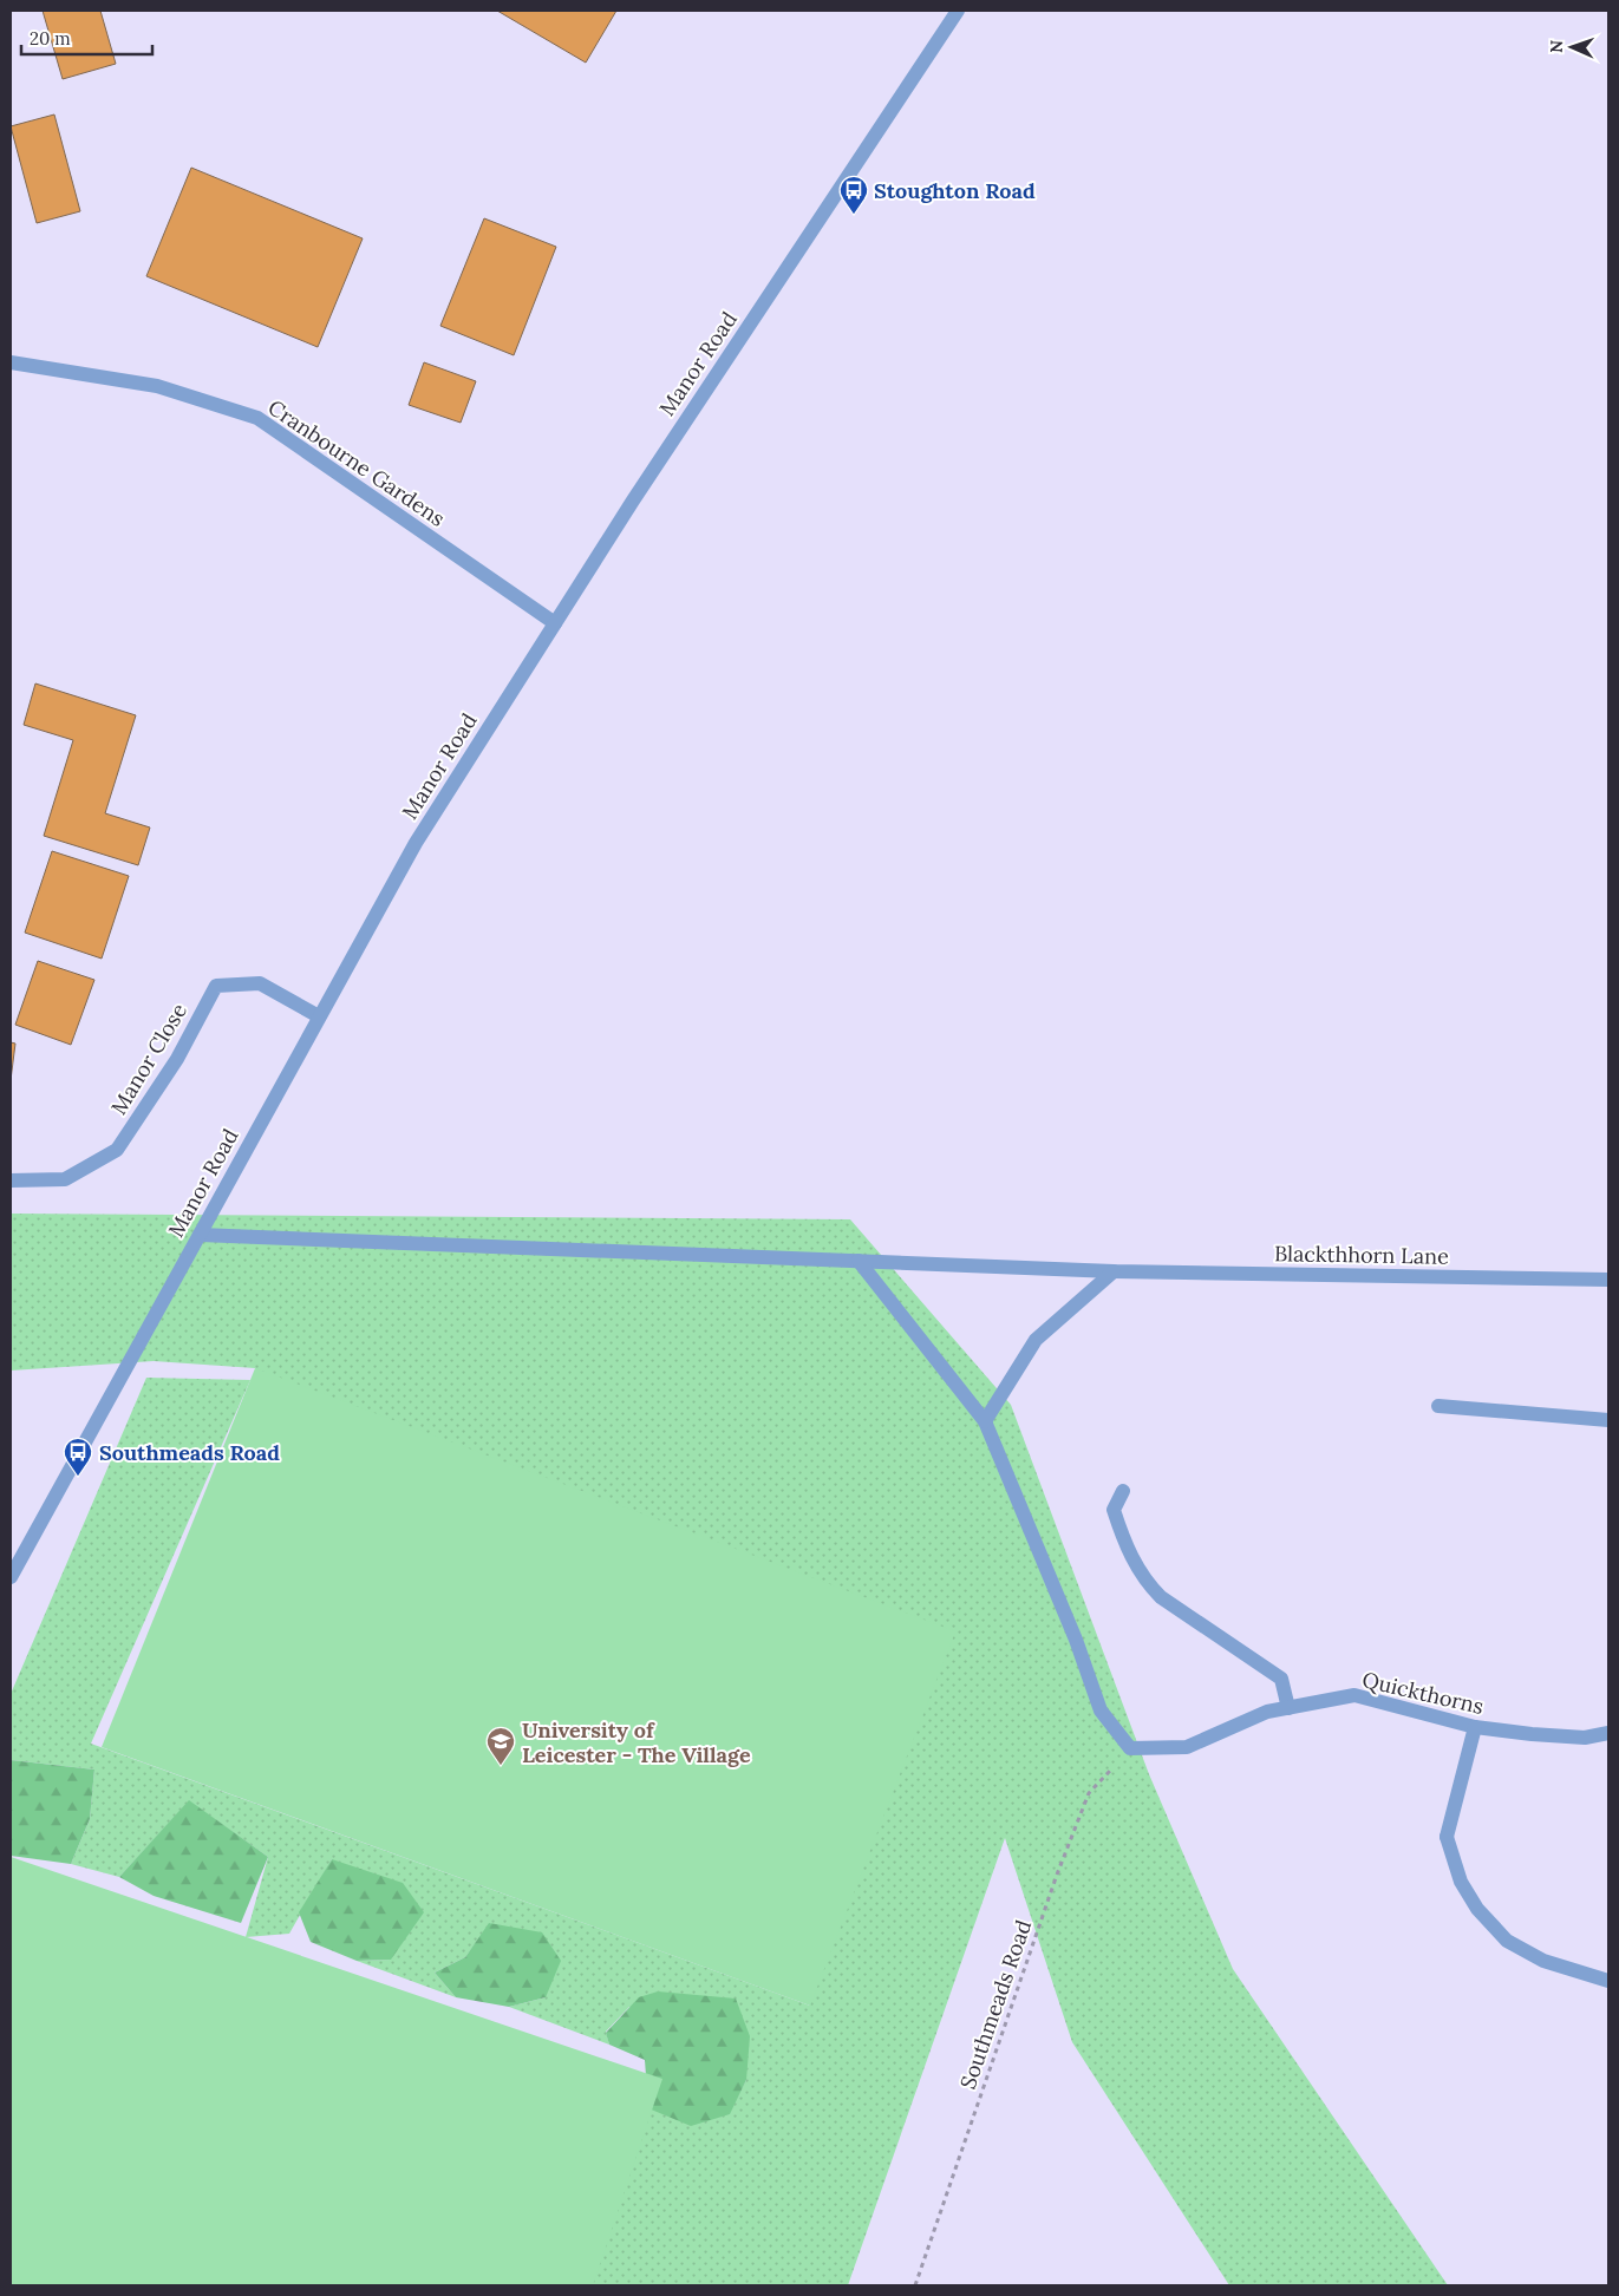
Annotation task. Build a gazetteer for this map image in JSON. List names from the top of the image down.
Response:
{
  "streets": {
    "street": [
      "Manor Road",
      "Cranbourne Gardens",
      "Manor Close",
      "Blackthhorn Lane",
      "Quickthorns"
    ],
    "path": ["Southmeads Road"]
  },
  "crossings": [
    ["Manor Road", "Cranbourne Gardens"],
    ["Manor Road", "Manor Close"],
    ["Manor Road", "Blackthhorn Lane"],
    ["Quickthorns", "Southmeads Road"]
  ],
  "places": {
    "bus stop": ["Stoughton Road", "Southmeads Road"],
    "school or university": ["University of Leicester - The Village"]
  },
  "scale_bar": "20 m",
  "north": "left"
}
